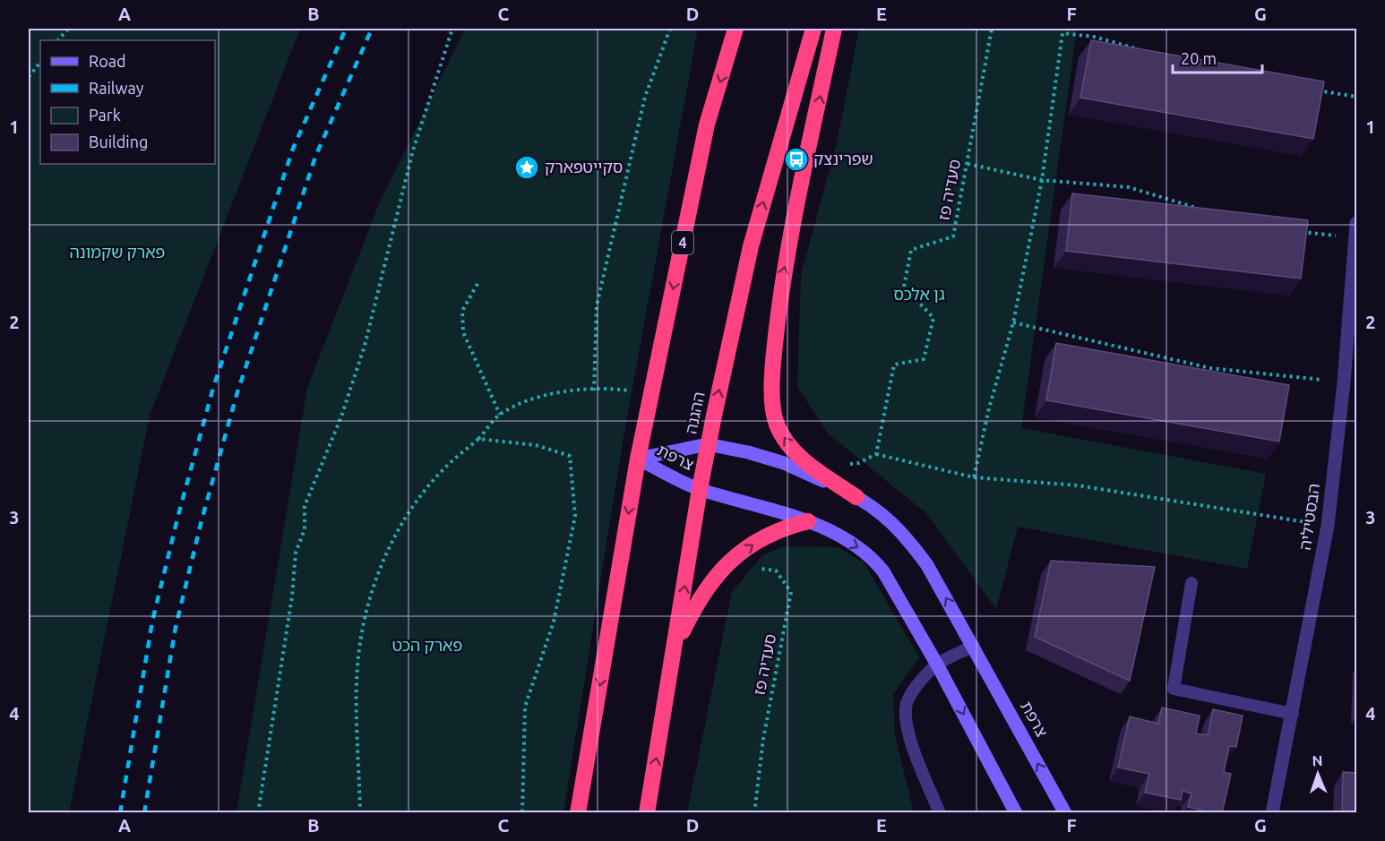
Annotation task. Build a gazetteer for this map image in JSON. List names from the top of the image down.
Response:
{
  "streets": {
    "highway": ["4", "ההגנה"],
    "street": ["צרפת", "הבסטיליה"],
    "path": ["סעדיה פז"]
  },
  "crossings": [
    ["4", "צרפת"],
    ["ההגנה", "צרפת"]
  ],
  "parks": ["פארק שקמונה", "גן אלכס", "פארק הכט"],
  "places": {
    "bus stop": ["שפרינצק"],
    "place": ["סקייטפארק"]
  },
  "legend": [
    "Road",
    "Railway",
    "Park",
    "Building"
  ],
  "scale_bar": "20 m",
  "north": "top",
  "grid": {
    "columns": [
      "A",
      "B",
      "C",
      "D",
      "E",
      "F",
      "G"
    ],
    "rows": [
      "1",
      "2",
      "3",
      "4"
    ]
  }
}
